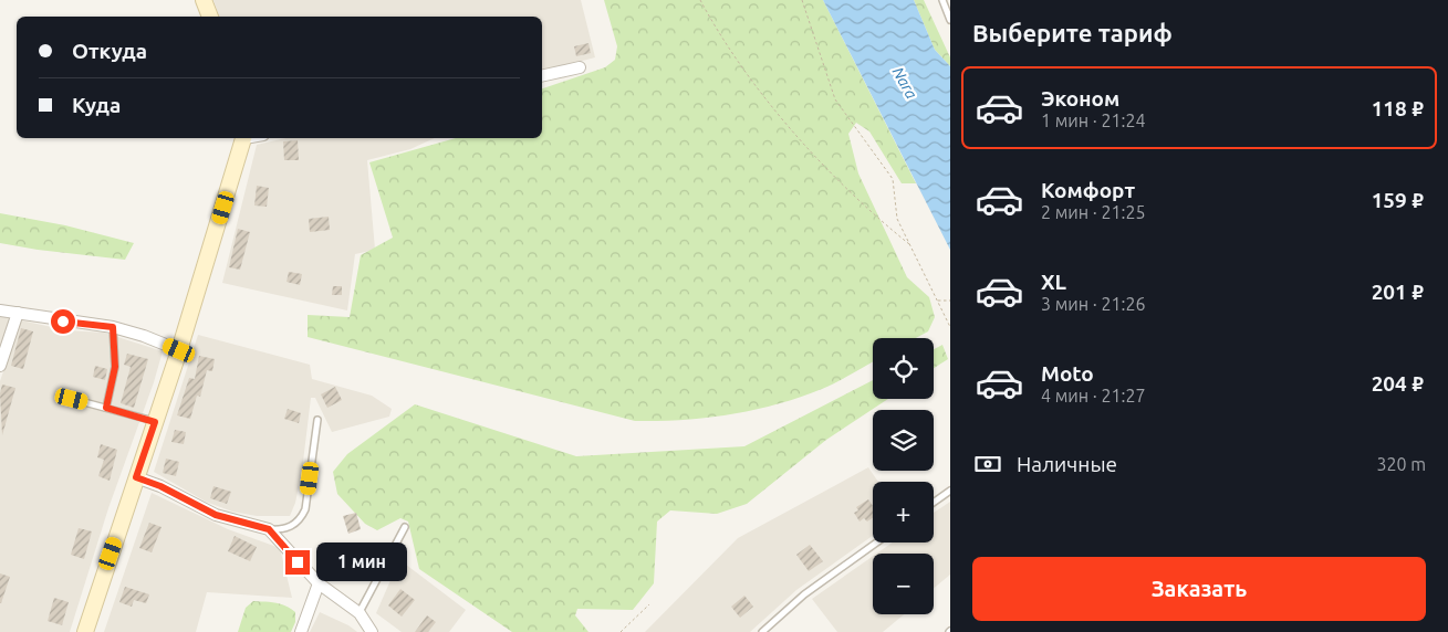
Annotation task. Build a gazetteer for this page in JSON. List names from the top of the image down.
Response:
{
  "water": ["Nara"],
  "page": {
    "heading": "Выберите тариф",
    "banner": ["Откуда", "Куда"],
    "list": [
      {
        "name": "Эконом",
        "note": "1 мин · 21:24",
        "value": "118 ₽"
      },
      {
        "name": "Комфорт",
        "note": "2 мин · 21:25",
        "value": "159 ₽"
      },
      {
        "name": "XL",
        "note": "3 мин · 21:26",
        "value": "201 ₽"
      },
      {
        "name": "Moto",
        "note": "4 мин · 21:27",
        "value": "204 ₽"
      }
    ],
    "map_buttons": ["+", "−"],
    "pay": ["Наличные", "320 m"],
    "bubble": "1 мин",
    "buttons": "Заказать"
  }
}
